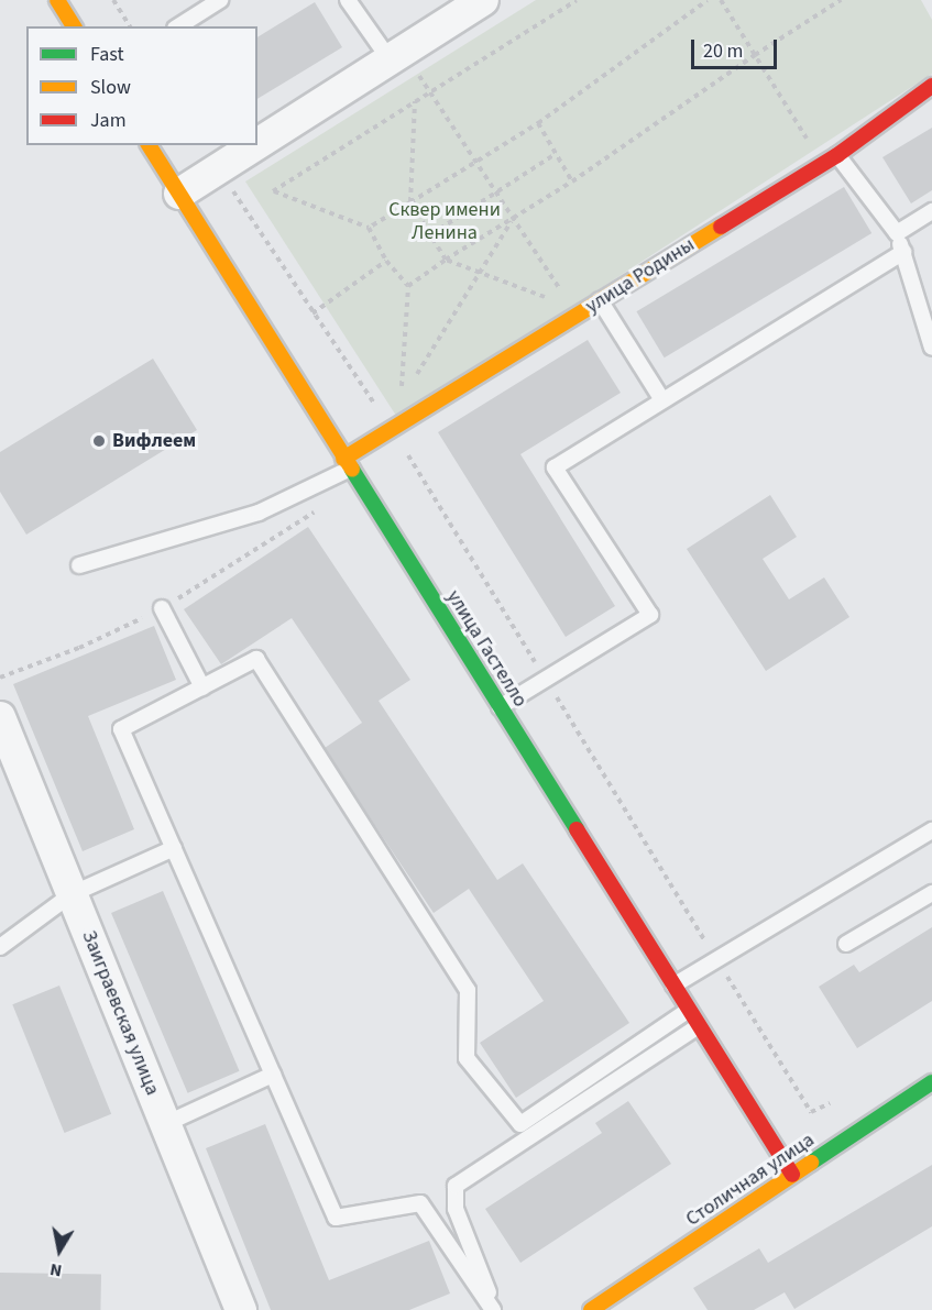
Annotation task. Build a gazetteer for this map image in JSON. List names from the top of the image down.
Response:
{
  "streets": {
    "street": [
      "улица Родины",
      "улица Гастелло",
      "Заиграевская улица",
      "Столичная улица"
    ]
  },
  "crossings": [
    ["улица Родины", "улица Гастелло"],
    ["улица Гастелло", "Столичная улица"]
  ],
  "parks": ["Сквер имени Ленина"],
  "places": ["Вифлеем"],
  "legend": ["Fast", "Slow", "Jam"],
  "scale_bar": "20 m",
  "north": "bottom"
}
